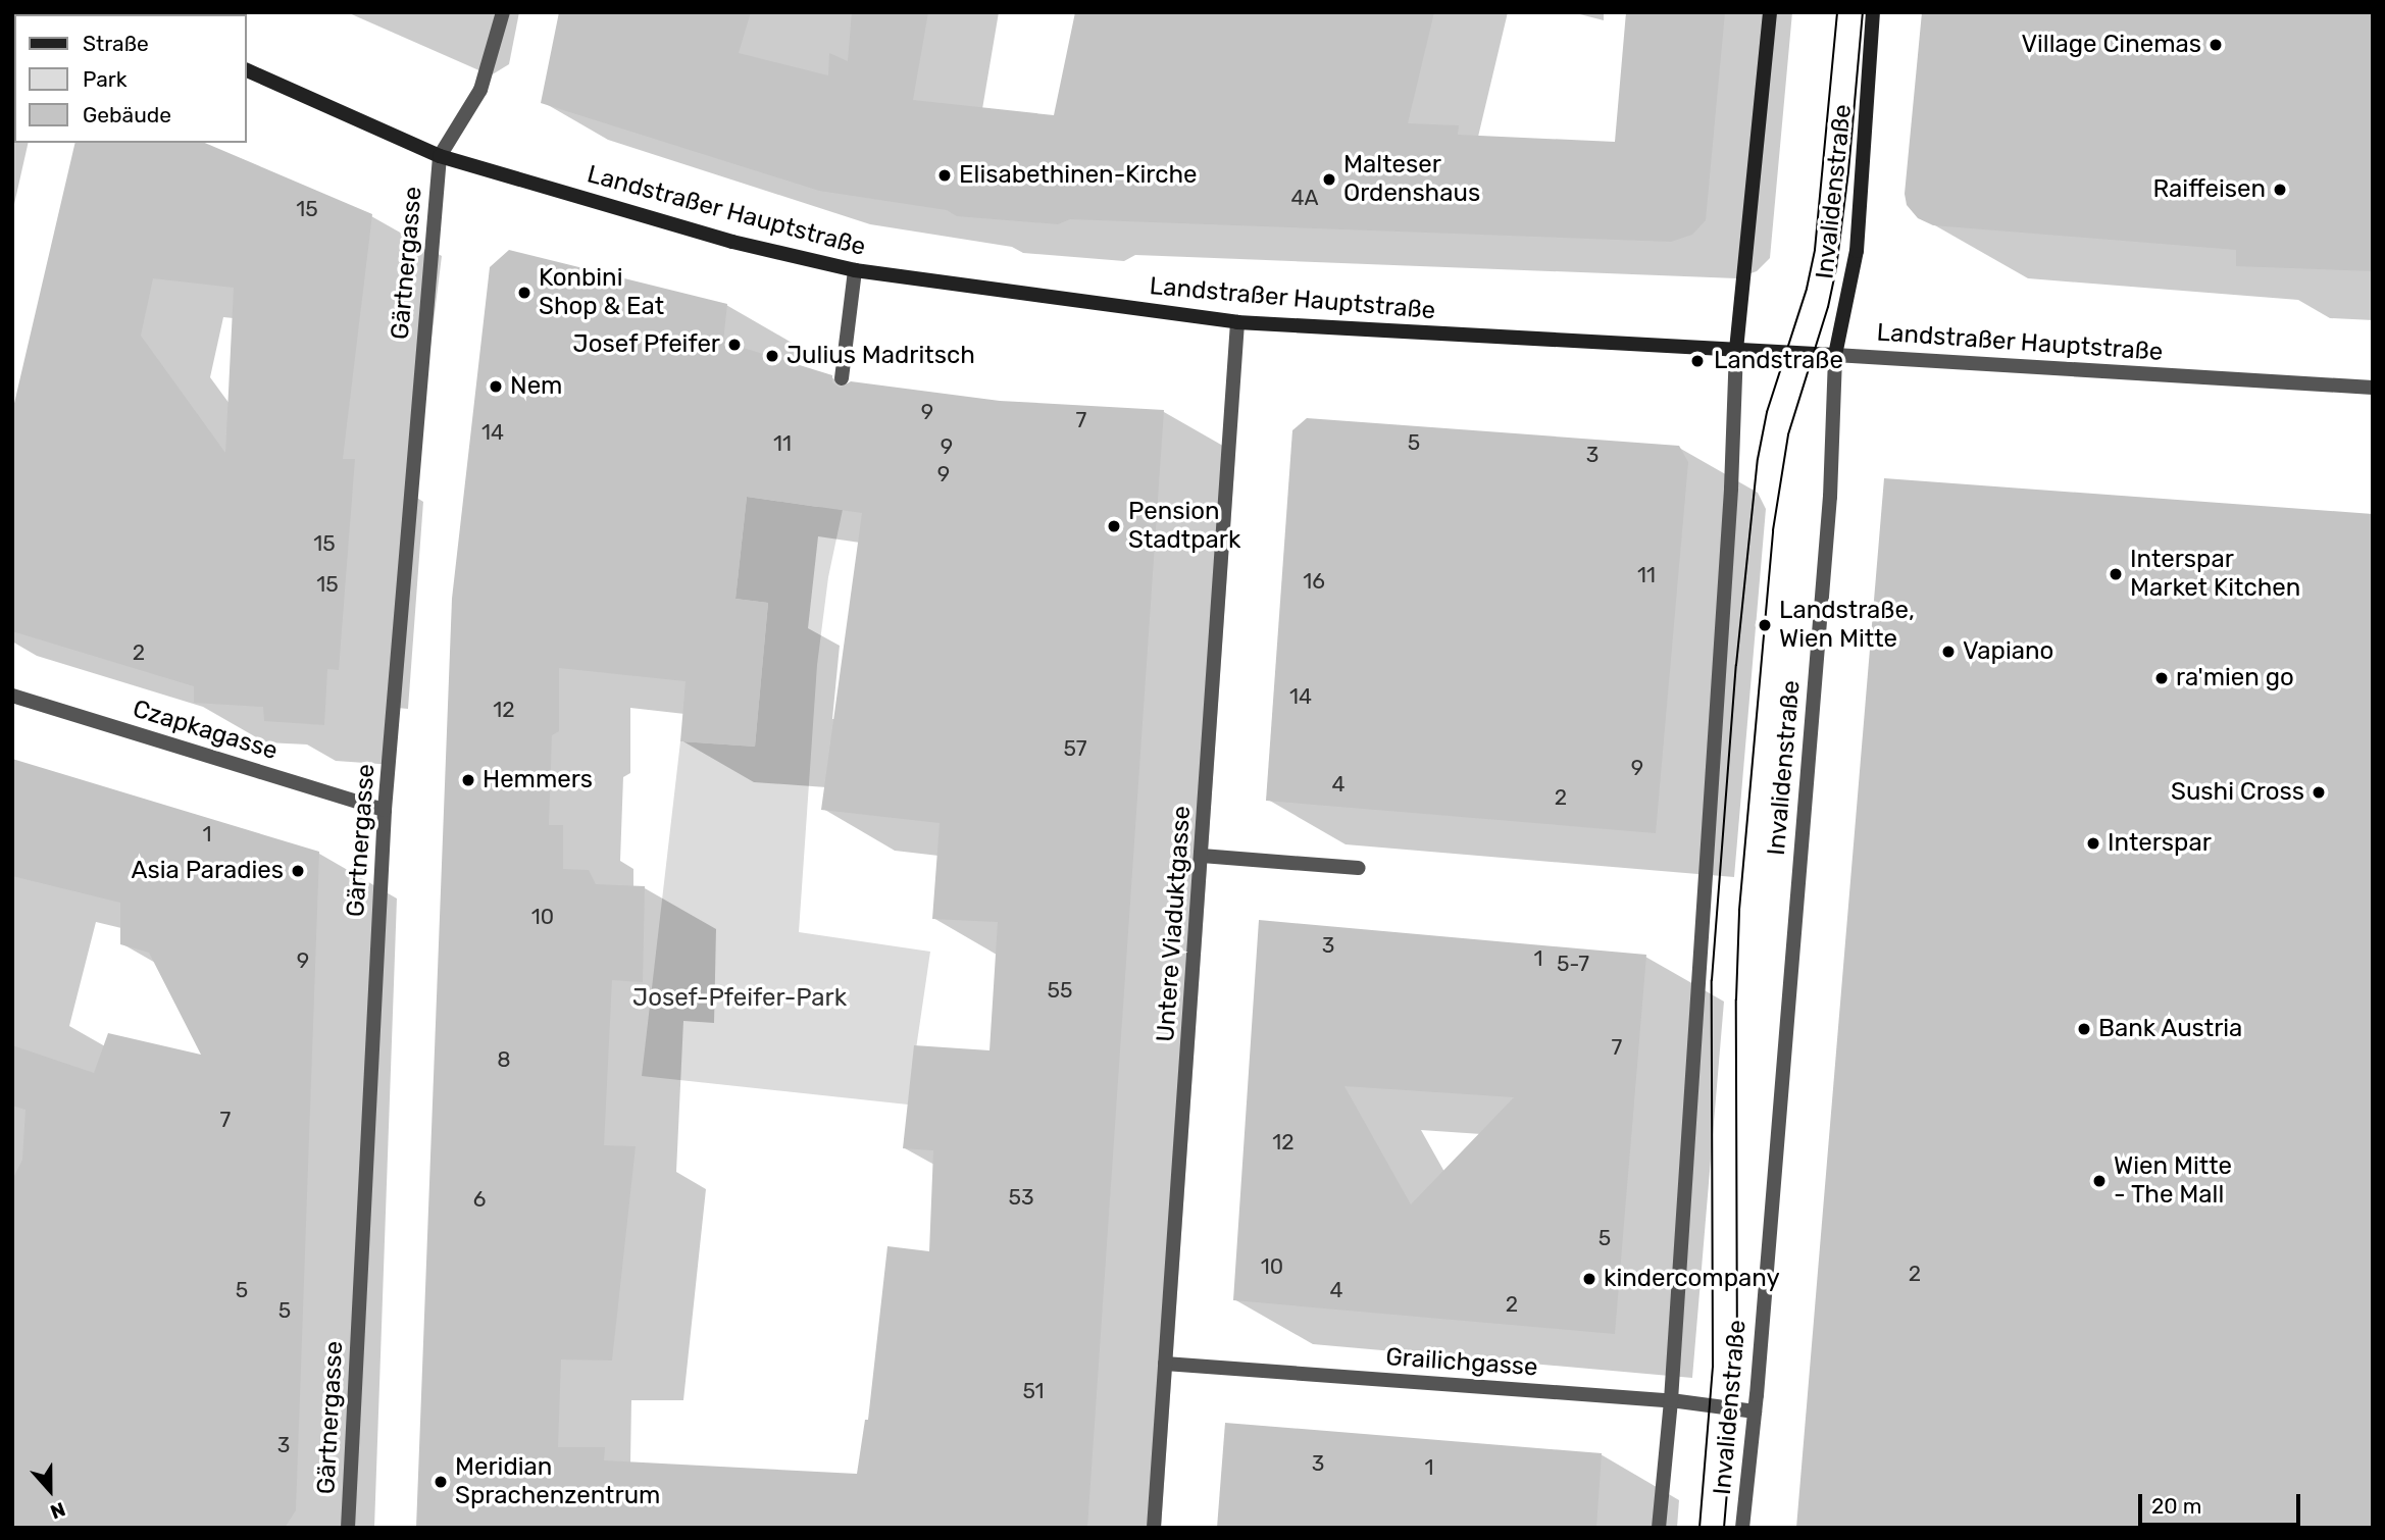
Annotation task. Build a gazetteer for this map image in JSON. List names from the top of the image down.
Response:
{
  "streets": {
    "main road": ["Invalidenstraße", "Landstraßer Hauptstraße"],
    "street": [
      "Gärtnergasse",
      "Czapkagasse",
      "Untere Viaduktgasse",
      "Grailichgasse"
    ]
  },
  "crossings": [
    ["Invalidenstraße", "Landstraßer Hauptstraße"],
    ["Invalidenstraße", "Grailichgasse"],
    ["Landstraßer Hauptstraße", "Gärtnergasse"],
    ["Landstraßer Hauptstraße", "Untere Viaduktgasse"],
    ["Gärtnergasse", "Czapkagasse"],
    ["Untere Viaduktgasse", "Grailichgasse"]
  ],
  "parks": ["Josef-Pfeifer-Park"],
  "places": [
    "Village Cinemas",
    "Elisabethinen-Kirche",
    "Malteser Ordenshaus",
    "Raiffeisen",
    "Konbini Shop & Eat",
    "Josef Pfeifer",
    "Julius Madritsch",
    "Landstraße",
    "Nem",
    "Pension Stadtpark",
    "Interspar Market Kitchen",
    "Landstraße, Wien Mitte",
    "Vapiano",
    "ra'mien go",
    "Hemmers",
    "Sushi Cross",
    "Interspar",
    "Asia Paradies",
    "Bank Austria",
    "Wien Mitte - The Mall",
    "kindercompany",
    "Meridian Sprachenzentrum"
  ],
  "house_numbers": [
    "4A",
    "15",
    "9",
    "7",
    "14",
    "5",
    "11",
    "9",
    "3",
    "9",
    "15",
    "11",
    "16",
    "15",
    "2",
    "14",
    "12",
    "57",
    "9",
    "4",
    "2",
    "1",
    "10",
    "3",
    "1",
    "9",
    "5-7",
    "55",
    "7",
    "8",
    "7",
    "12",
    "53",
    "6",
    "5",
    "10",
    "2",
    "5",
    "4",
    "2",
    "5",
    "51",
    "3",
    "3",
    "1"
  ],
  "legend": ["Straße", "Park", "Gebäude"],
  "scale_bar": "20 m",
  "north": "bottom"
}
